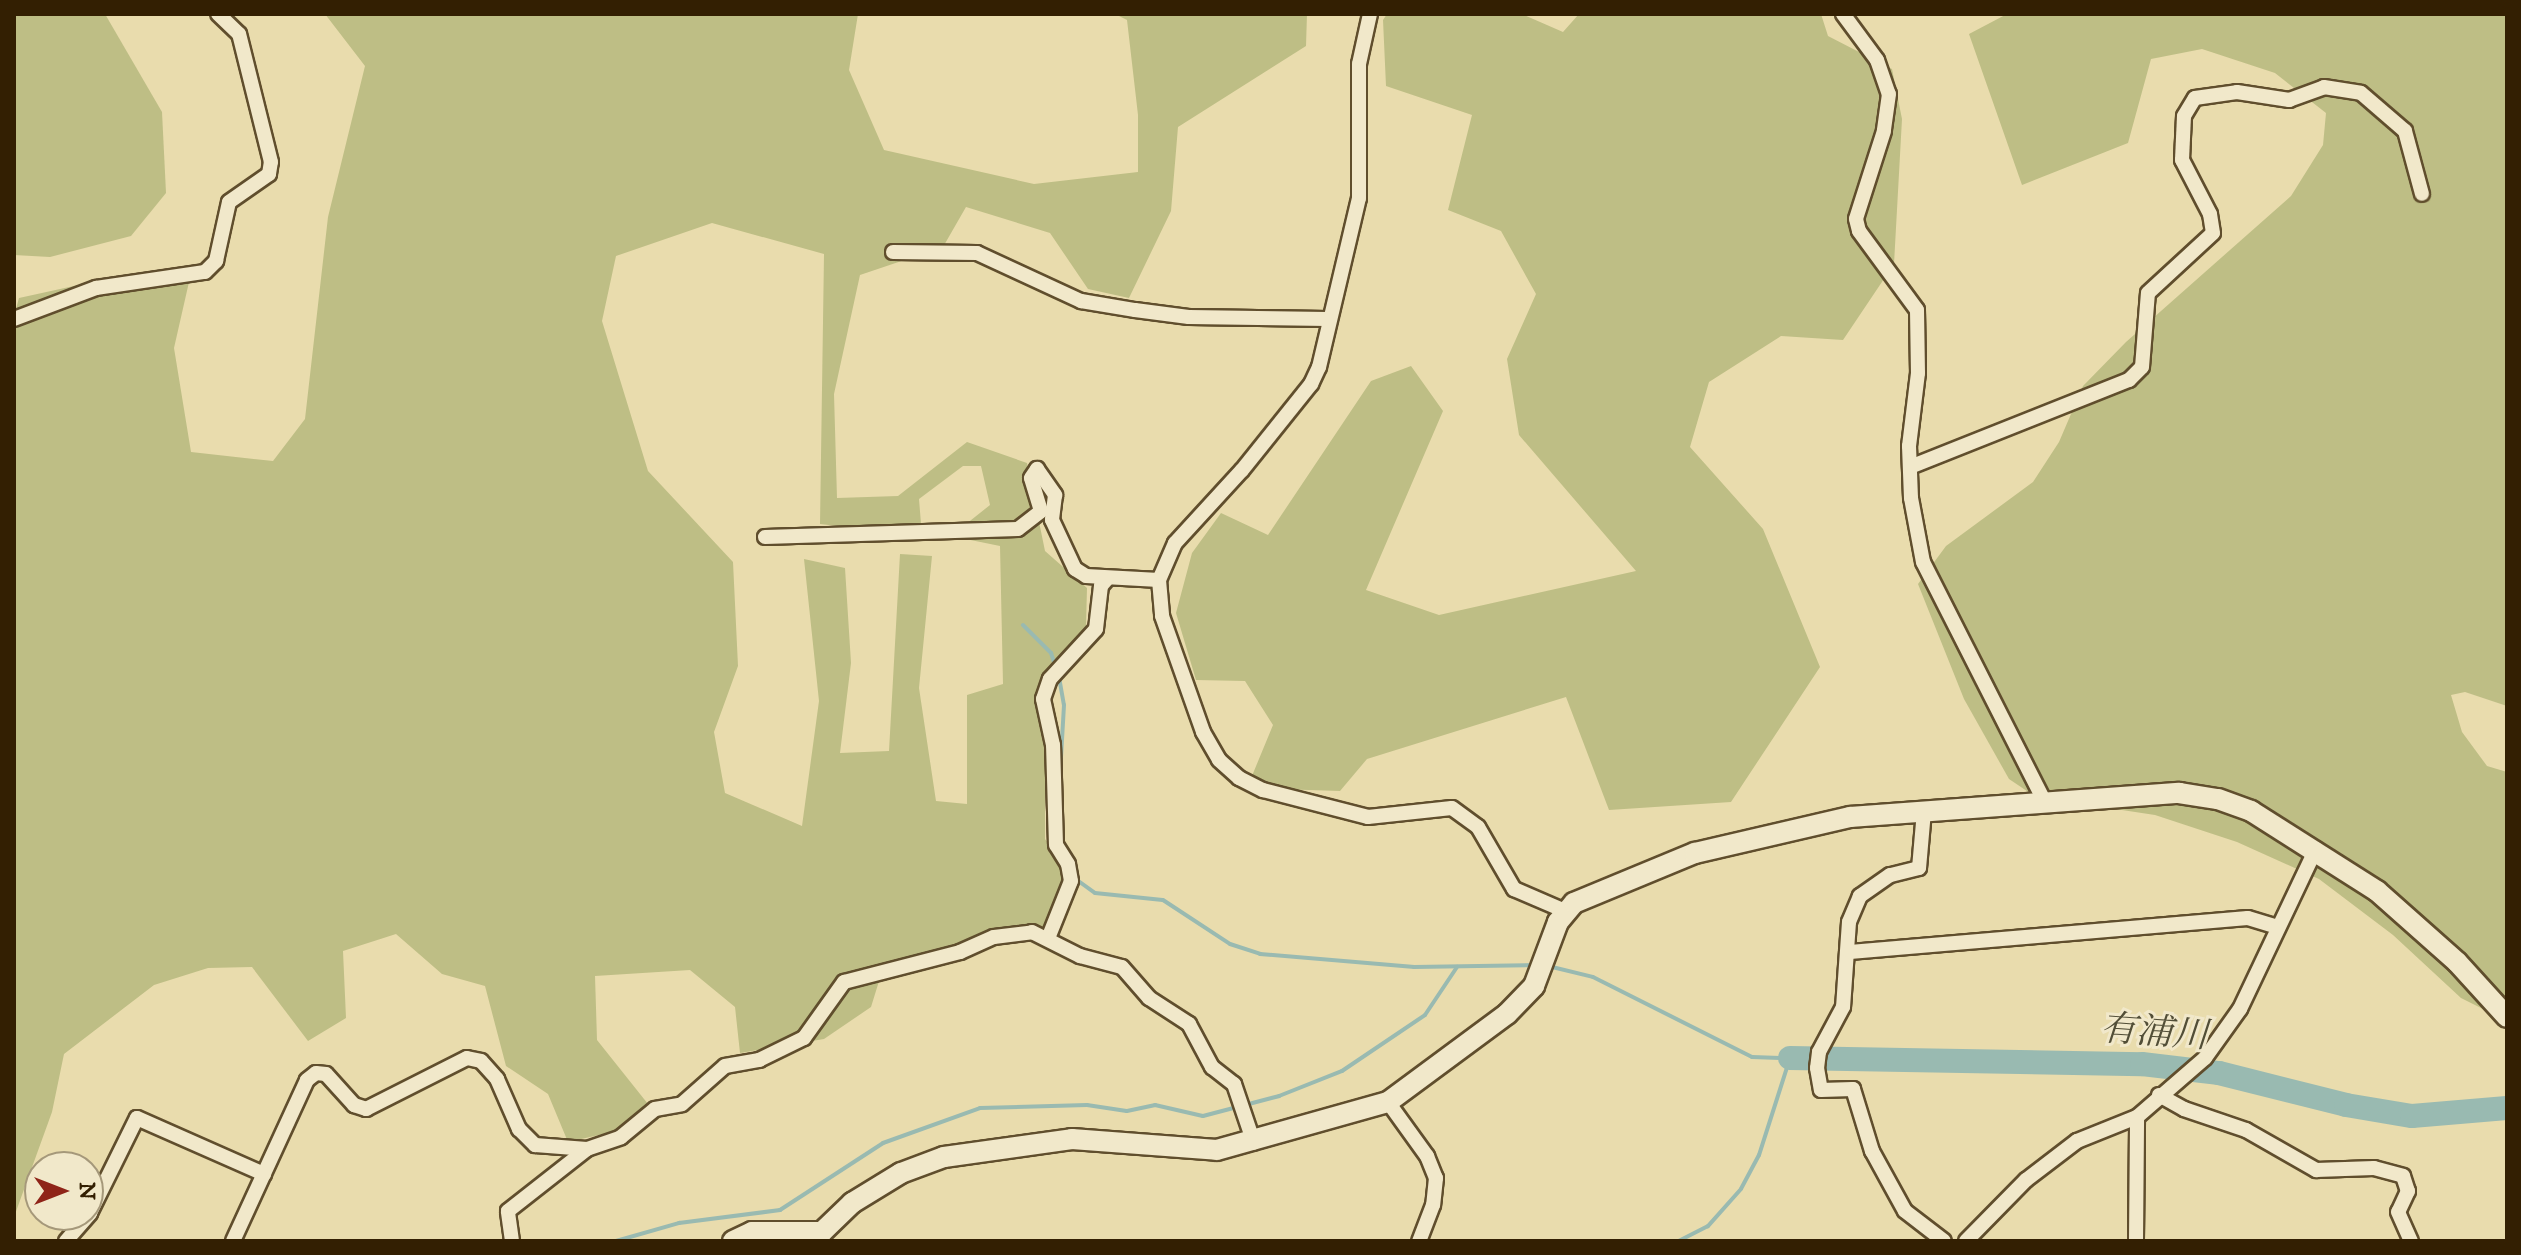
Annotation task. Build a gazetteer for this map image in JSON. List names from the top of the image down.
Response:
{
  "water": ["有浦川"],
  "north": "right"
}
